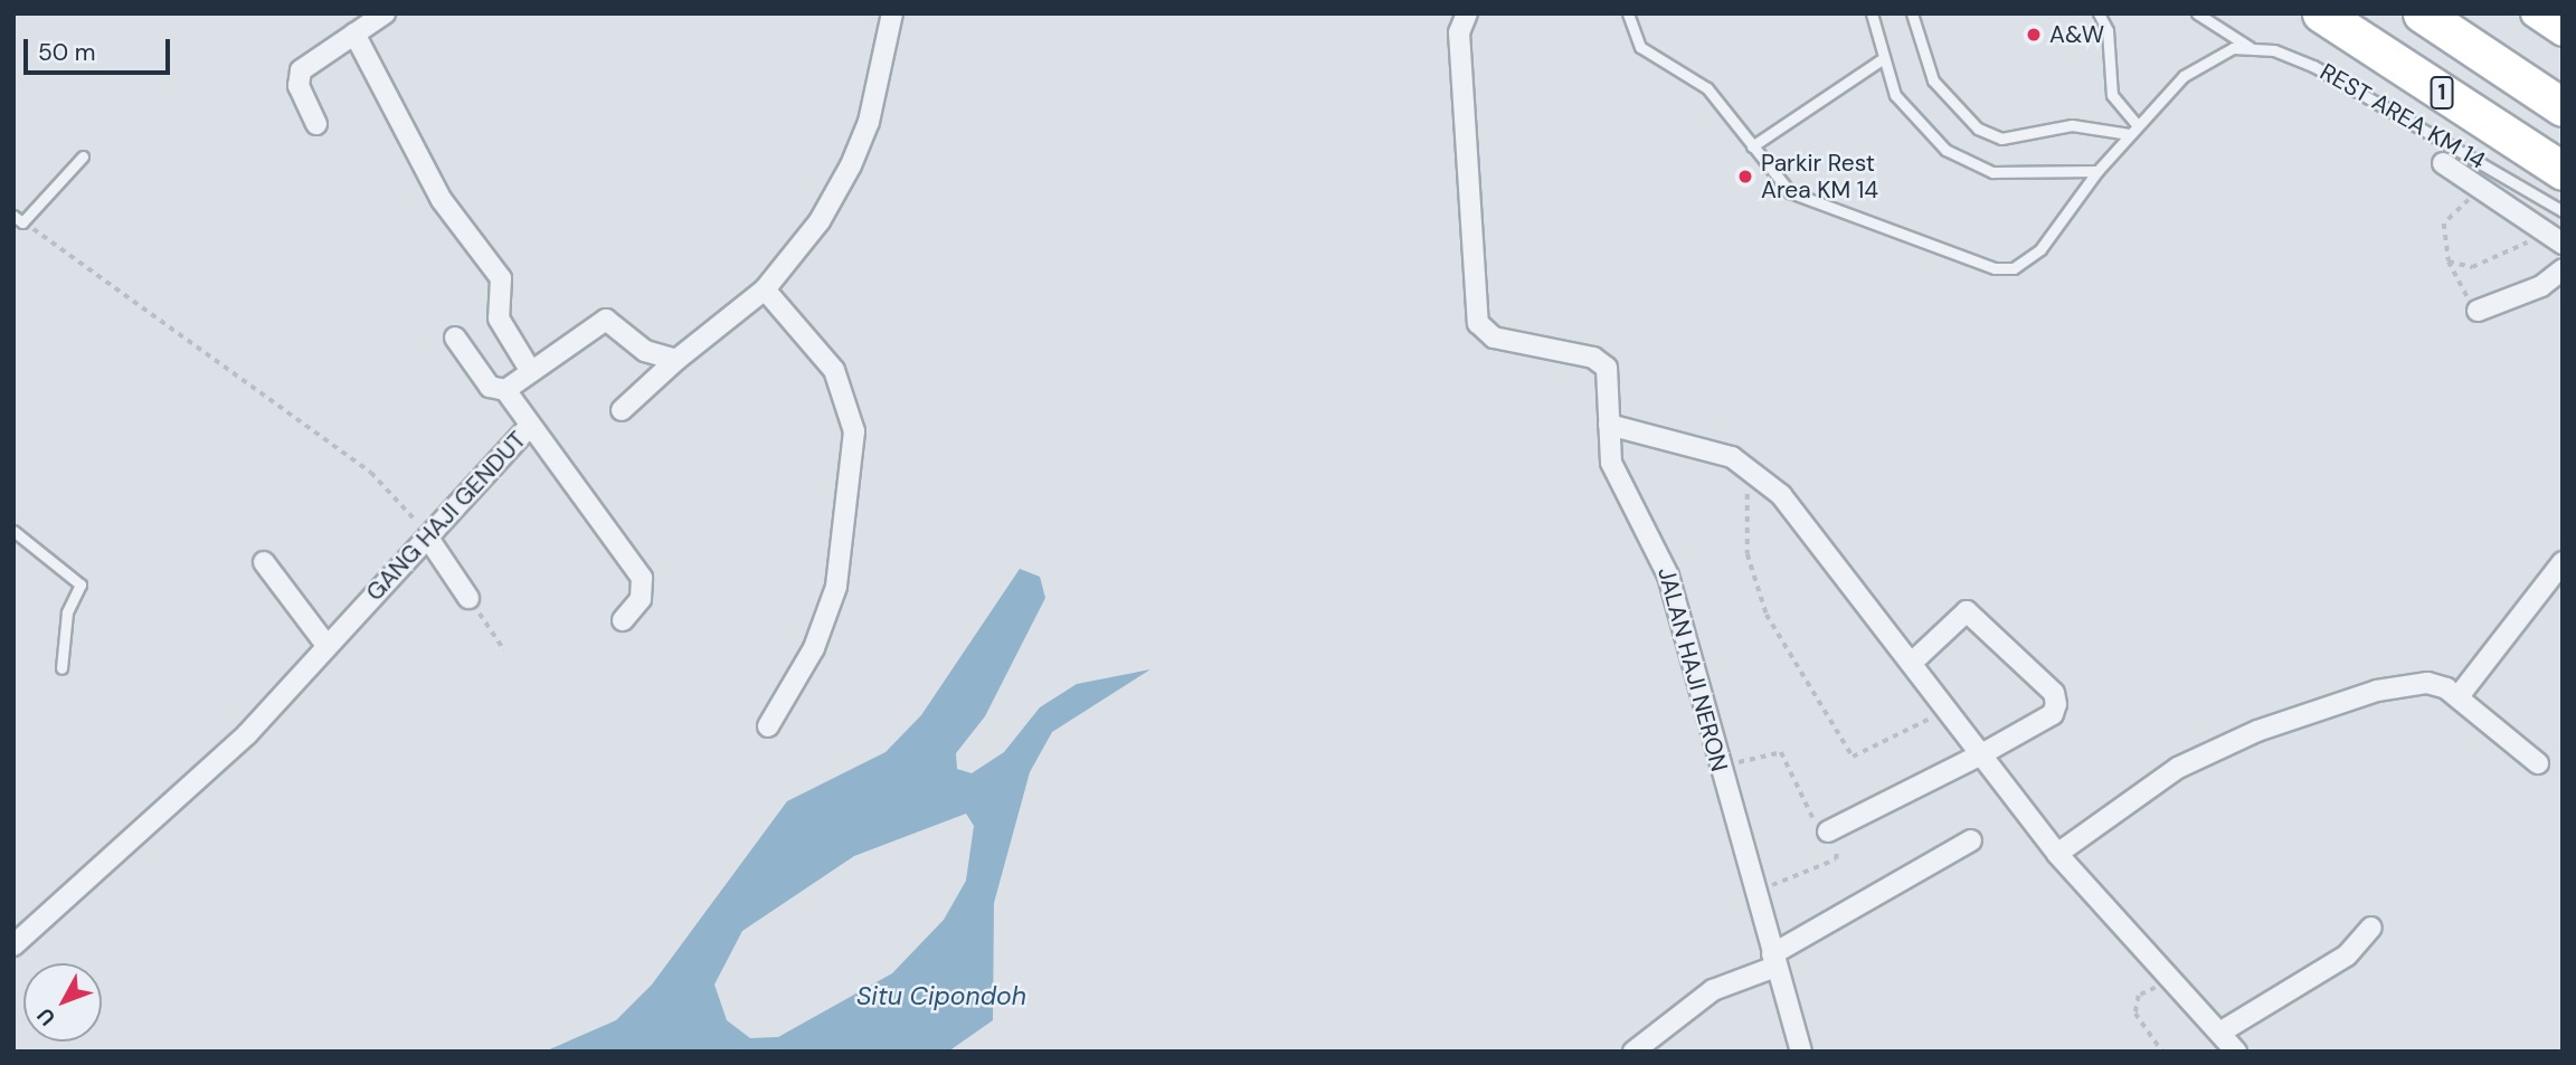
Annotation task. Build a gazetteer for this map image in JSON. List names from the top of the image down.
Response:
{
  "streets": {
    "highway": ["1"],
    "street": ["GANG HAJI GENDUT", "JALAN HAJI NERON"],
    "lane": ["REST AREA KM 14"]
  },
  "water": ["Situ Cipondoh"],
  "places": ["A&W", "Parkir Rest Area KM 14"],
  "scale_bar": "50 m",
  "north": "bottom left"
}
